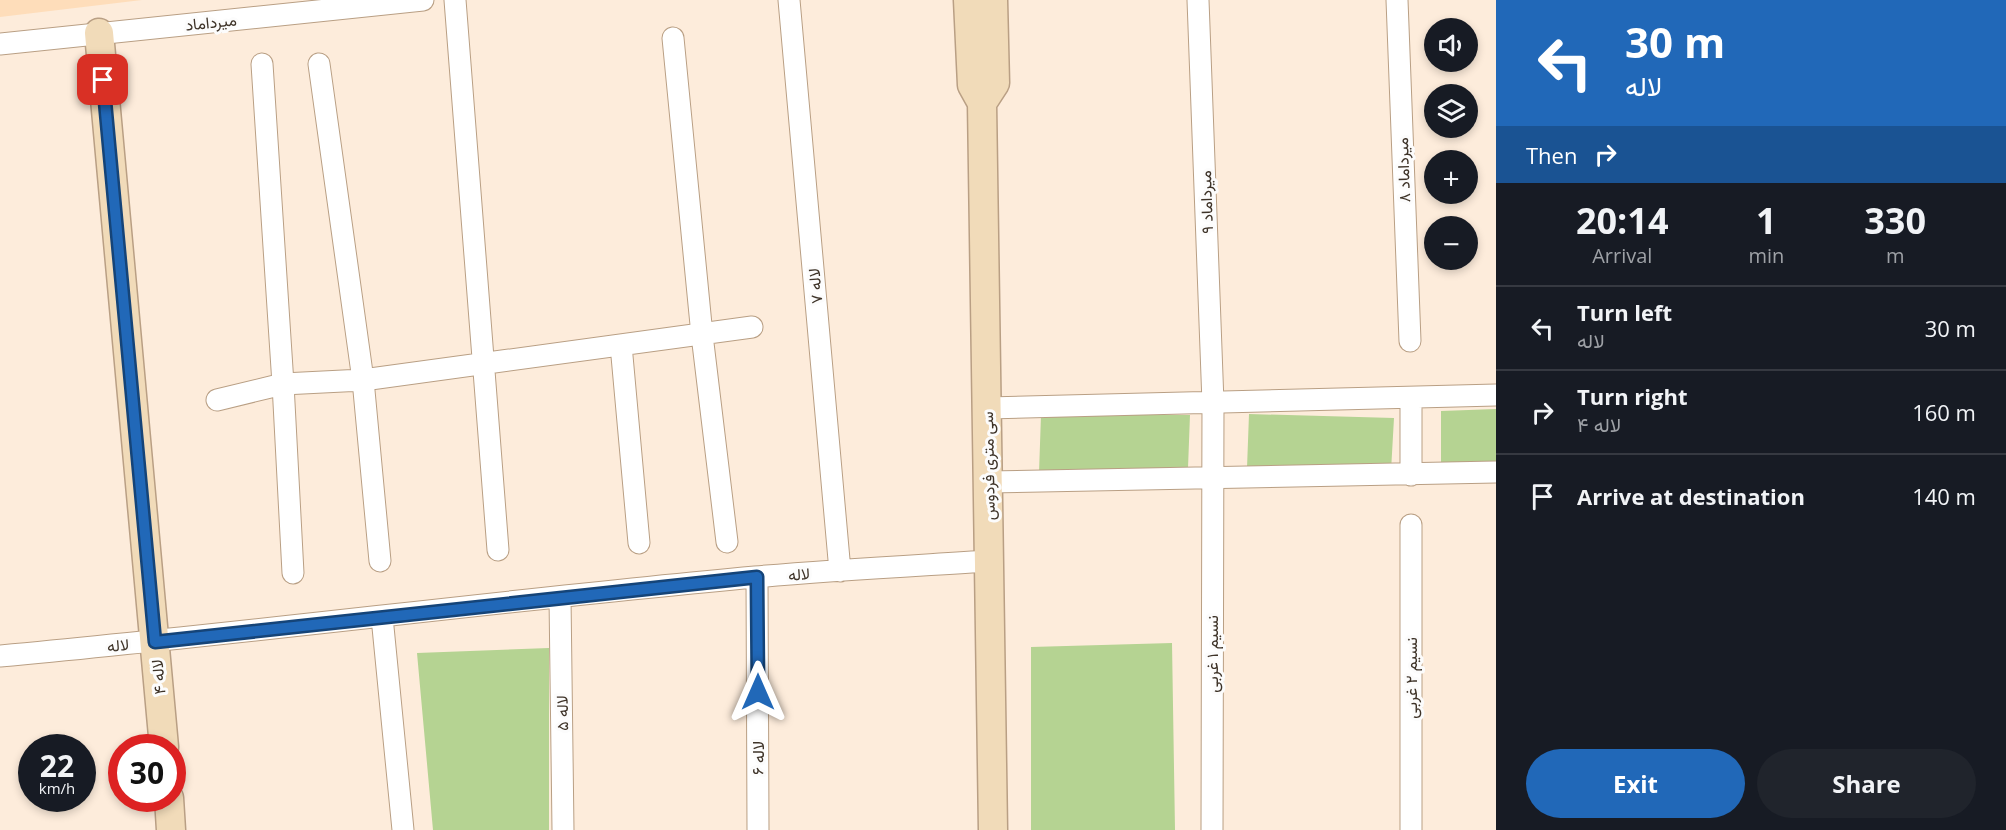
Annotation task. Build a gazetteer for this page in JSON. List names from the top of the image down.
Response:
{
  "streets": {
    "street": [
      "میرداماد",
      "میرداماد ۸",
      "میرداماد ۹",
      "لاله ۷",
      "سی متری فردوس",
      "لاله",
      "نسیم ۱ غربی",
      "لاله ۴",
      "نسیم ۲ غربی",
      "لاله ۵",
      "لاله ۶"
    ]
  },
  "crossings": [
    ["میرداماد", "لاله ۴"],
    ["میرداماد ۹", "نسیم ۱ غربی"],
    ["لاله ۷", "لاله"],
    ["سی متری فردوس", "لاله"],
    ["لاله", "لاله ۴"],
    ["لاله", "لاله ۵"],
    ["لاله", "لاله ۶"]
  ],
  "page": {
    "turn": ["30 m", "لاله"],
    "map_buttons": ["+", "−"],
    "then": "Then",
    "eta": [
      "20:14",
      "Arrival",
      "1",
      "min",
      "330",
      "m"
    ],
    "list": [
      {
        "name": "Turn left",
        "note": "لاله",
        "value": "30 m"
      },
      {
        "name": "Turn right",
        "note": "لاله ۴",
        "value": "160 m"
      },
      {
        "name": "Arrive at destination",
        "value": "140 m"
      }
    ],
    "speed": "22 km/h",
    "limit": "30",
    "buttons": ["Exit", "Share"]
  }
}
